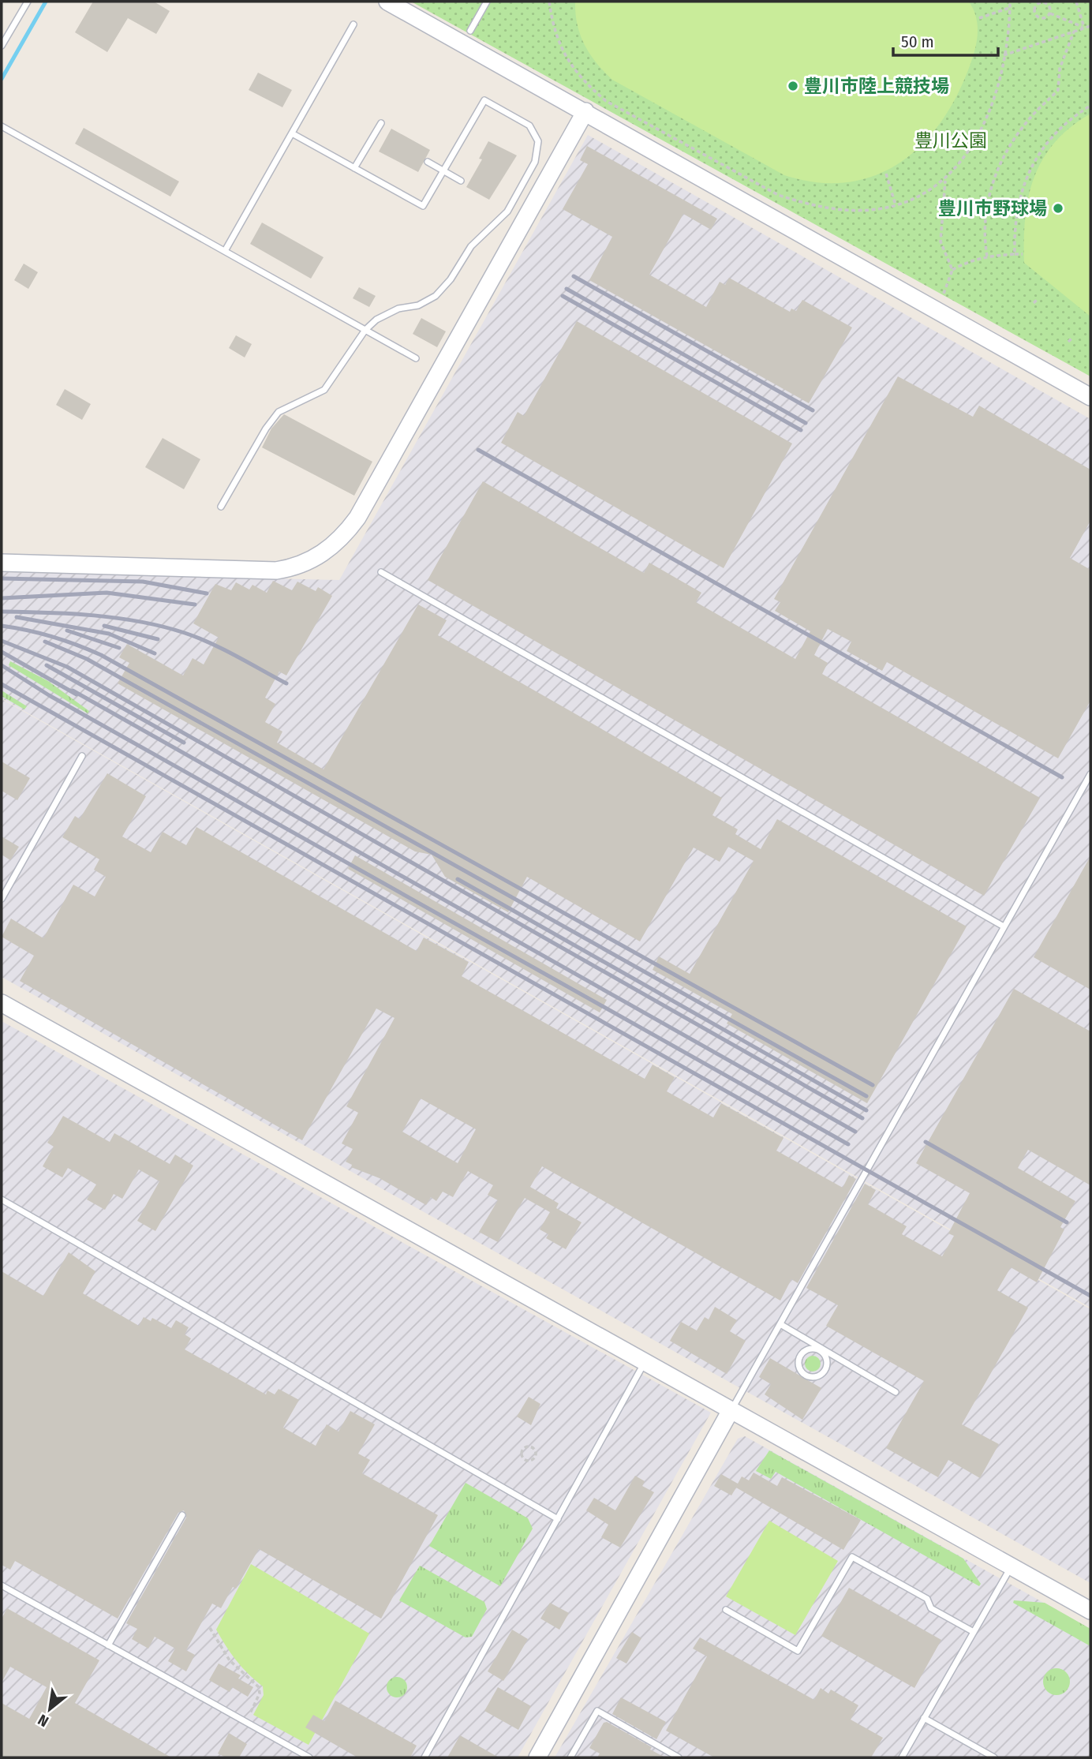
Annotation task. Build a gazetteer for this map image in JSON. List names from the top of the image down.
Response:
{
  "parks": ["豊川公園"],
  "places": ["豊川市陸上競技場", "豊川市野球場"],
  "scale_bar": "50 m",
  "north": "bottom left"
}
